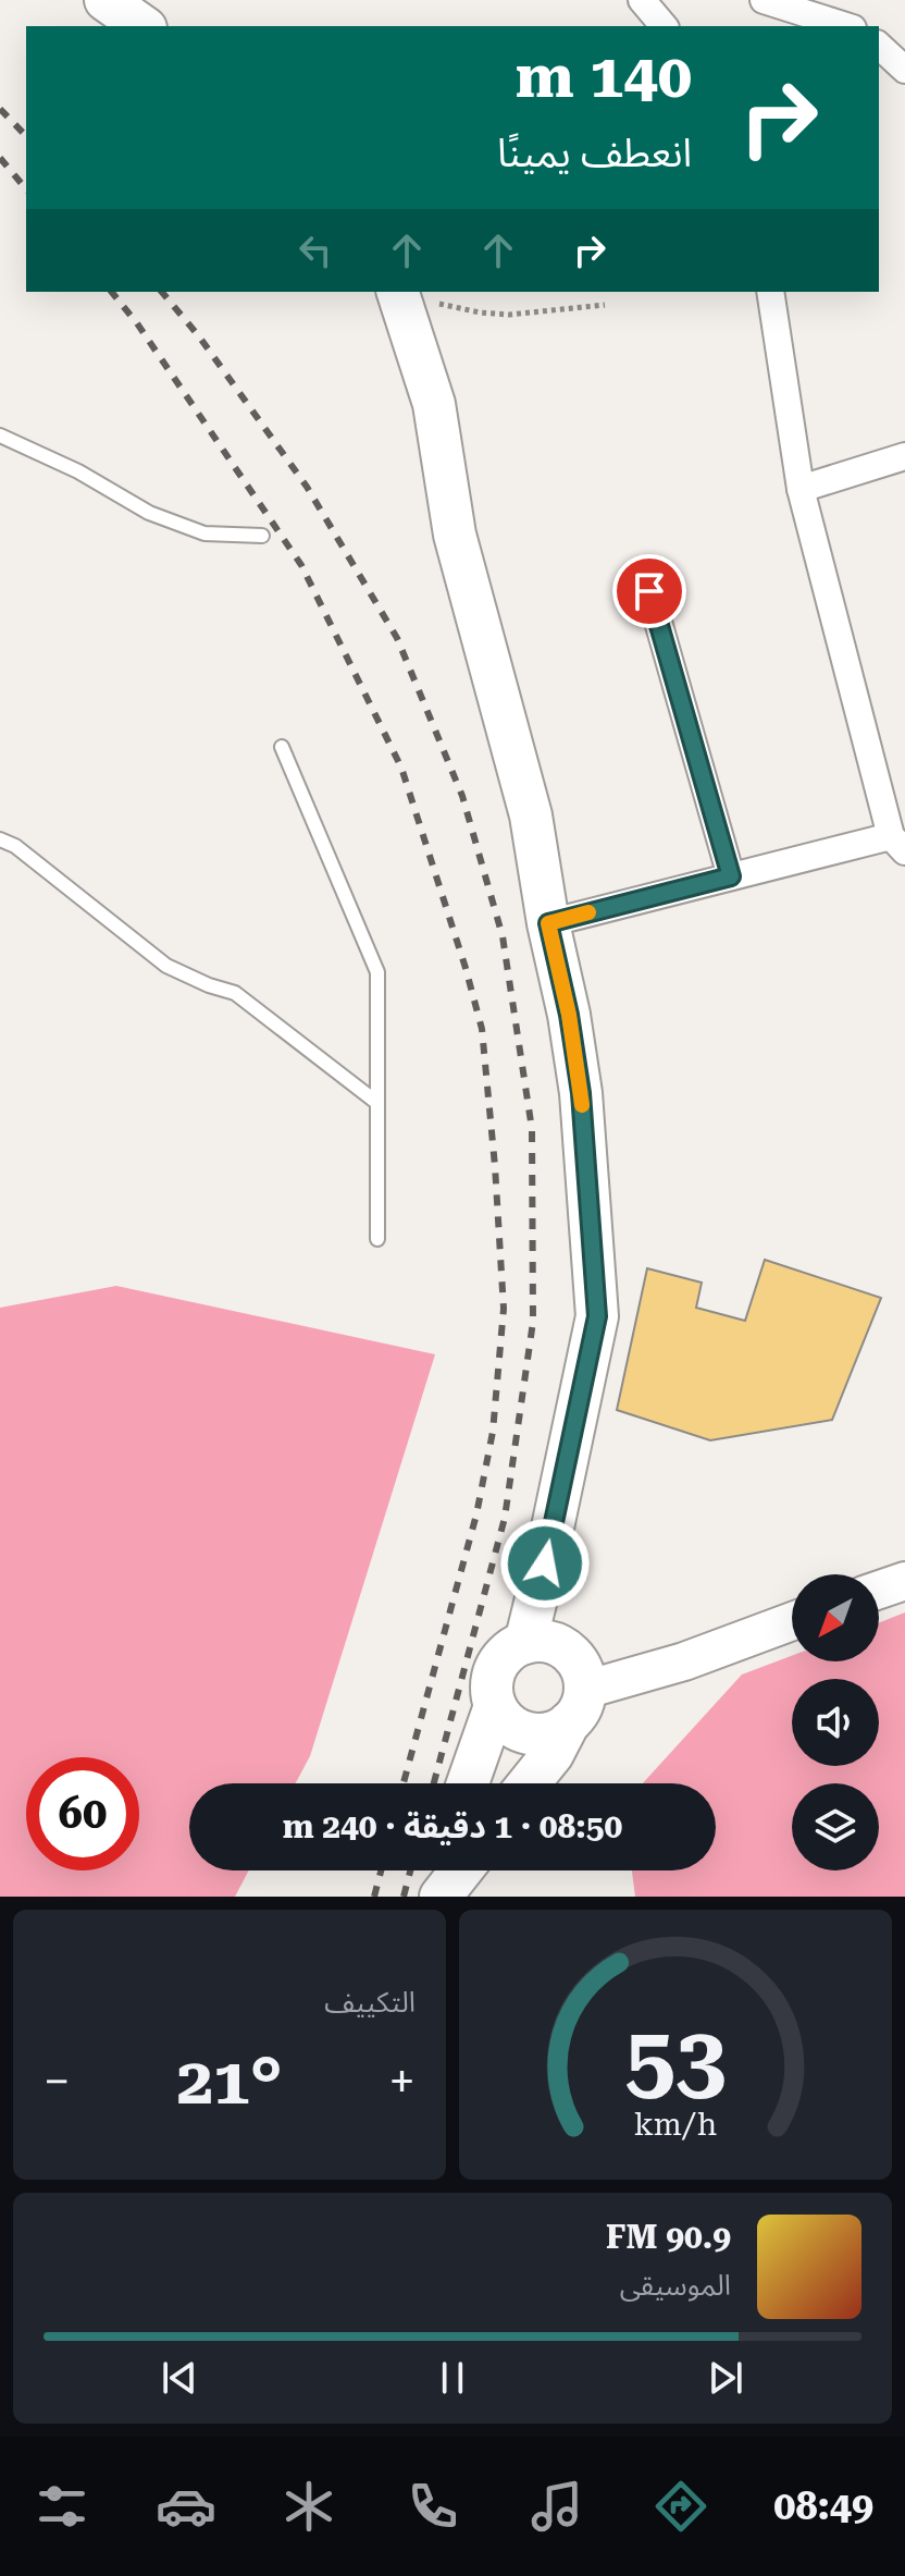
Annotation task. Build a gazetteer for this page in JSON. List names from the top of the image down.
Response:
{
  "north": "bottom left",
  "page": {
    "turn": ["140 m", "انعطف يمينًا"],
    "limit": "60",
    "trip": "08:50 · 1 دقيقة · 240 m",
    "tile": "التكييف",
    "heat": ["−", "21°", "+"],
    "song": ["90.9 FM", "الموسيقى"],
    "tabs": "08:49",
    "gauge": ["53", "km/h"]
  }
}
